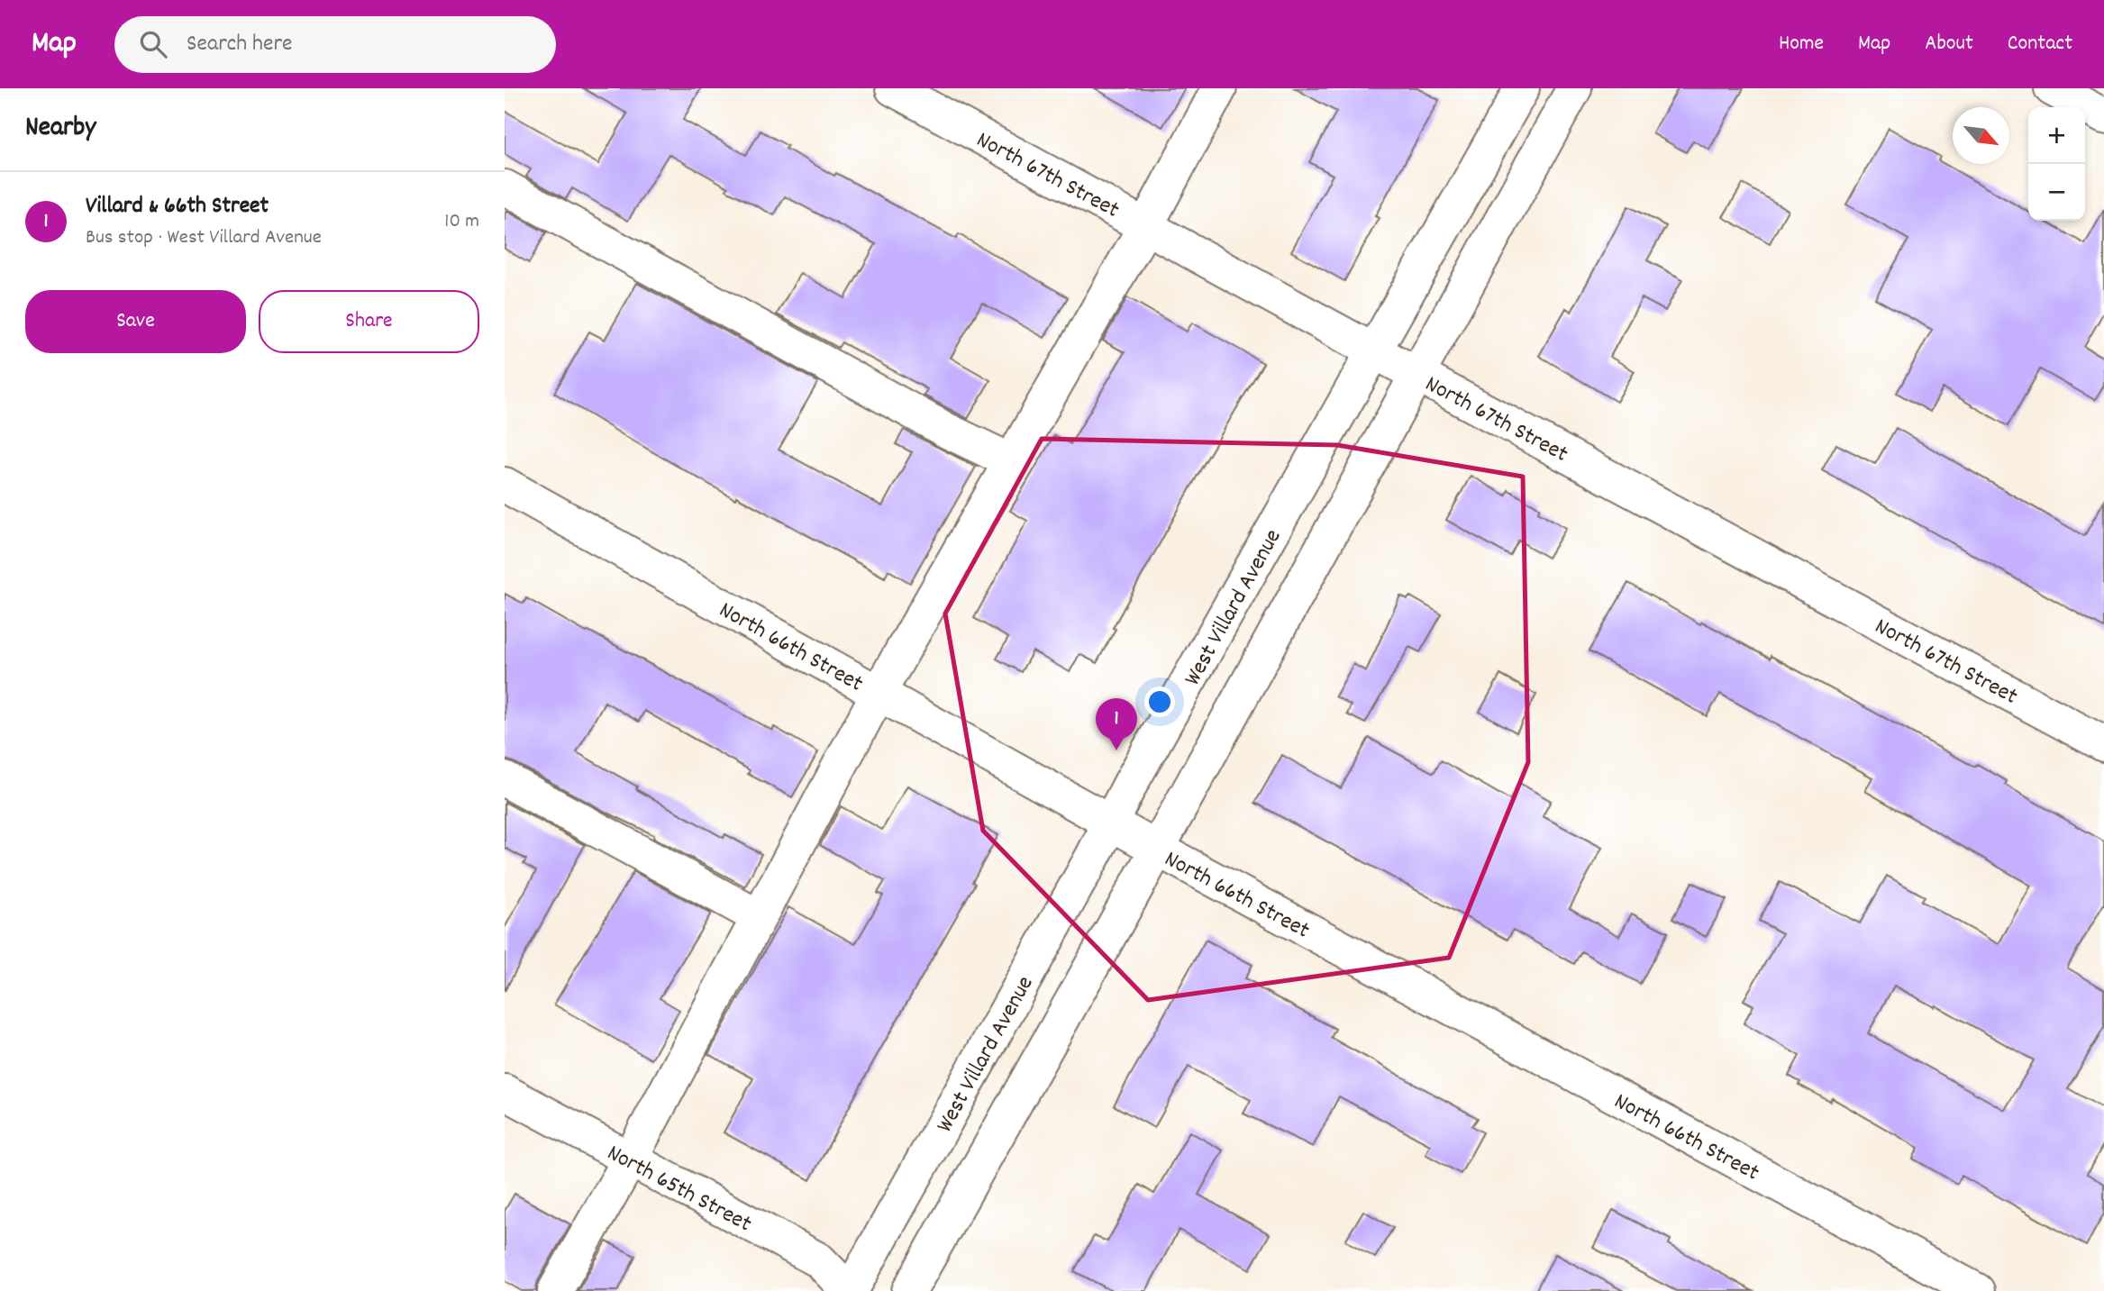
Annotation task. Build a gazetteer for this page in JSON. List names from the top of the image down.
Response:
{
  "streets": {
    "street": [
      "North 67th Street",
      "West Villard Avenue",
      "North 66th Street",
      "North 65th Street"
    ]
  },
  "crossings": [
    ["North 67th Street", "West Villard Avenue"],
    ["West Villard Avenue", "North 66th Street"],
    ["West Villard Avenue", "North 65th Street"]
  ],
  "north": "bottom right",
  "page": {
    "header": "Map",
    "search": "Search here",
    "nav": [
      "Home",
      "Map",
      "About",
      "Contact"
    ],
    "heading": "Nearby",
    "map_buttons": ["+", "−"],
    "list": [
      {
        "mark": "1",
        "name": "Villard & 66th Street",
        "note": "Bus stop · West Villard Avenue",
        "value": "10 m"
      }
    ],
    "buttons": ["Save", "Share"],
    "pins": "1"
  }
}
